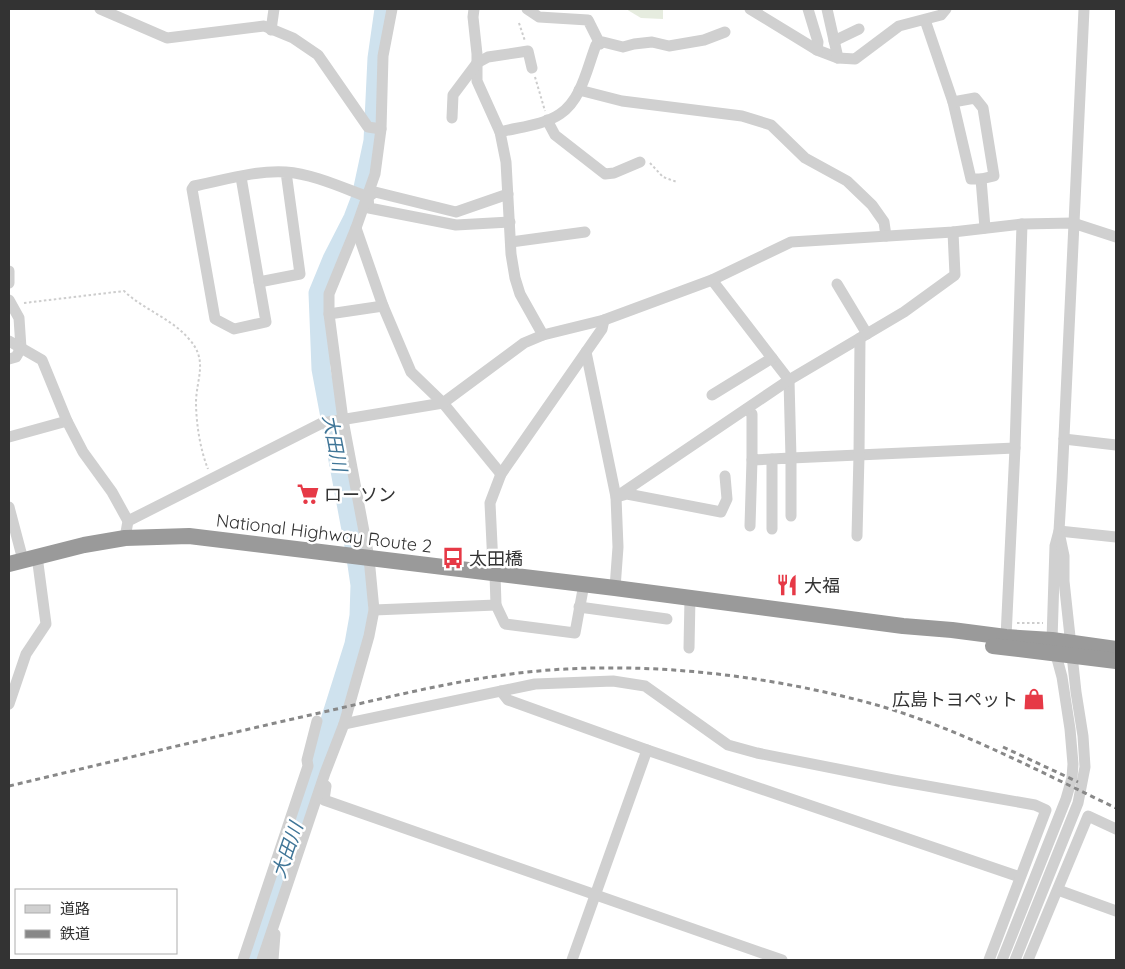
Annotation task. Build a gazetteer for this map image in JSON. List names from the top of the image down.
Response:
{
  "streets": {
    "highway": ["National Highway Route 2"]
  },
  "water": ["大田川"],
  "places": {
    "supermarket": ["ローソン"],
    "bus stop": ["太田橋"],
    "restaurant": ["大福"],
    "shop": ["広島トヨペット"]
  },
  "legend": ["道路", "鉄道"]
}
